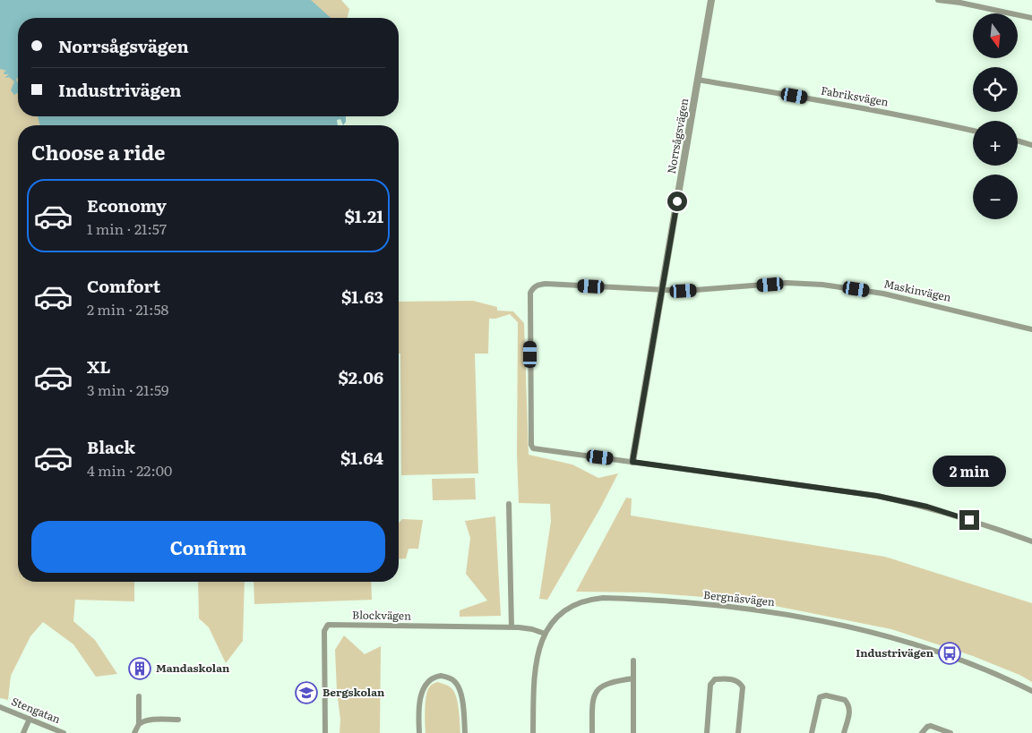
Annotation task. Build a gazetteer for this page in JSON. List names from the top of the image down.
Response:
{
  "streets": {
    "street": [
      "Fabriksvägen",
      "Norrsågsvägen",
      "Maskinvägen",
      "Bergnäsvägen",
      "Blockvägen",
      "Stengatan"
    ]
  },
  "crossings": [
    ["Fabriksvägen", "Norrsågsvägen"],
    ["Norrsågsvägen", "Maskinvägen"],
    ["Bergnäsvägen", "Blockvägen"]
  ],
  "places": {
    "bus stop": ["Industrivägen"],
    "building": ["Mandaskolan"],
    "school or university": ["Bergskolan"]
  },
  "north": "bottom",
  "page": {
    "map_buttons": ["+", "−"],
    "banner": ["Norrsågsvägen", "Industrivägen"],
    "heading": "Choose a ride",
    "list": [
      {
        "name": "Economy",
        "note": "1 min · 21:57",
        "value": "$1.21"
      },
      {
        "name": "Comfort",
        "note": "2 min · 21:58",
        "value": "$1.63"
      },
      {
        "name": "XL",
        "note": "3 min · 21:59",
        "value": "$2.06"
      },
      {
        "name": "Black",
        "note": "4 min · 22:00",
        "value": "$1.64"
      }
    ],
    "bubble": "2 min",
    "buttons": "Confirm"
  }
}
